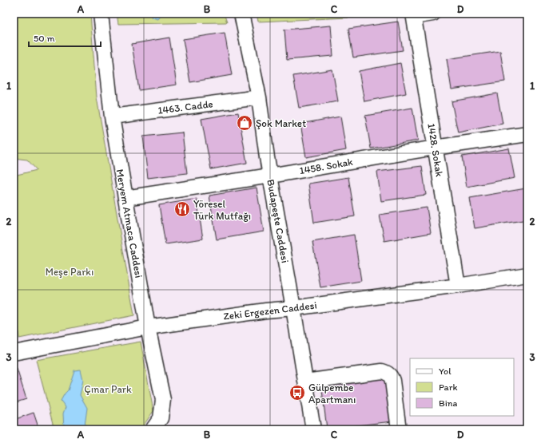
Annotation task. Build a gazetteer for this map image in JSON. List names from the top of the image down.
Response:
{
  "streets": {
    "street": [
      "1463. Cadde",
      "1428. Sokak",
      "1458. Sokak",
      "Budapeşte Caddesi",
      "Meryem Atmaca Caddesi",
      "Zeki Ergezen Caddesi"
    ]
  },
  "crossings": [
    ["1463. Cadde", "Budapeşte Caddesi"],
    ["1463. Cadde", "Meryem Atmaca Caddesi"],
    ["1428. Sokak", "1458. Sokak"],
    ["1428. Sokak", "Zeki Ergezen Caddesi"],
    ["1458. Sokak", "Budapeşte Caddesi"],
    ["1458. Sokak", "Meryem Atmaca Caddesi"],
    ["Budapeşte Caddesi", "Zeki Ergezen Caddesi"],
    ["Meryem Atmaca Caddesi", "Zeki Ergezen Caddesi"]
  ],
  "parks": ["Meşe Parkı", "Çınar Park"],
  "places": {
    "shop": ["Şok Market"],
    "restaurant": ["Yöresel Türk Mutfağı"],
    "bus stop": ["Gülpembe Apartmanı"]
  },
  "legend": ["Yol", "Park", "Bina"],
  "scale_bar": "50 m",
  "grid": {
    "columns": [
      "A",
      "B",
      "C",
      "D"
    ],
    "rows": ["1", "2", "3"]
  }
}
